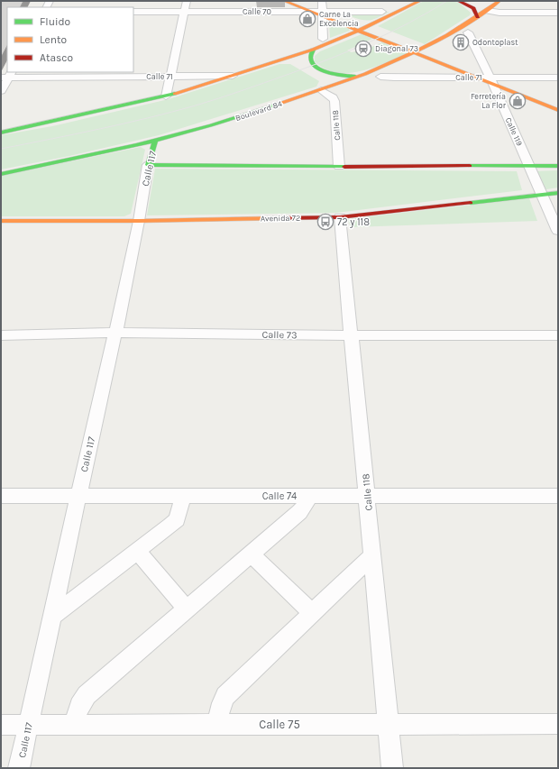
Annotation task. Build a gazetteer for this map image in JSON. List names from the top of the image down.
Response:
{
  "streets": {
    "main road": ["Boulevard 84", "Calle 117", "Avenida 72"],
    "street": [
      "Calle 70",
      "Calle 71",
      "Calle 118",
      "Calle 119",
      "Calle 73",
      "Calle 74",
      "Calle 75"
    ]
  },
  "crossings": [
    ["Calle 71", "Calle 119"],
    ["Boulevard 84", "Calle 118"],
    ["Boulevard 84", "Calle 117"],
    ["Calle 118", "Avenida 72"],
    ["Calle 118", "Calle 73"],
    ["Calle 118", "Calle 74"],
    ["Calle 118", "Calle 75"],
    ["Calle 119", "Avenida 72"],
    ["Calle 117", "Avenida 72"],
    ["Calle 117", "Calle 73"],
    ["Calle 117", "Calle 74"],
    ["Calle 117", "Calle 75"]
  ],
  "places": {
    "shop": ["Carne La Excelencia", "Ferretería La Flor"],
    "building": ["Odontoplast"],
    "station": ["Diagonal 73"],
    "bus stop": ["72 y 118"]
  },
  "legend": ["Fluido", "Lento", "Atasco"]
}
